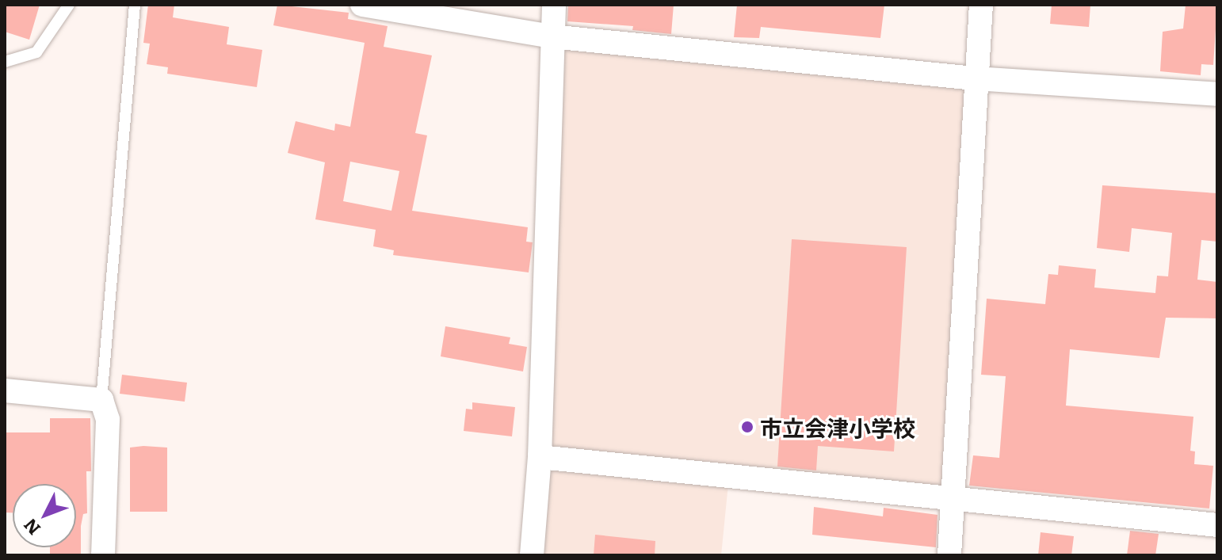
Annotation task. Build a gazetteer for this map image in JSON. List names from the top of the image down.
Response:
{
  "places": ["市立会津小学校"],
  "north": "bottom left"
}
